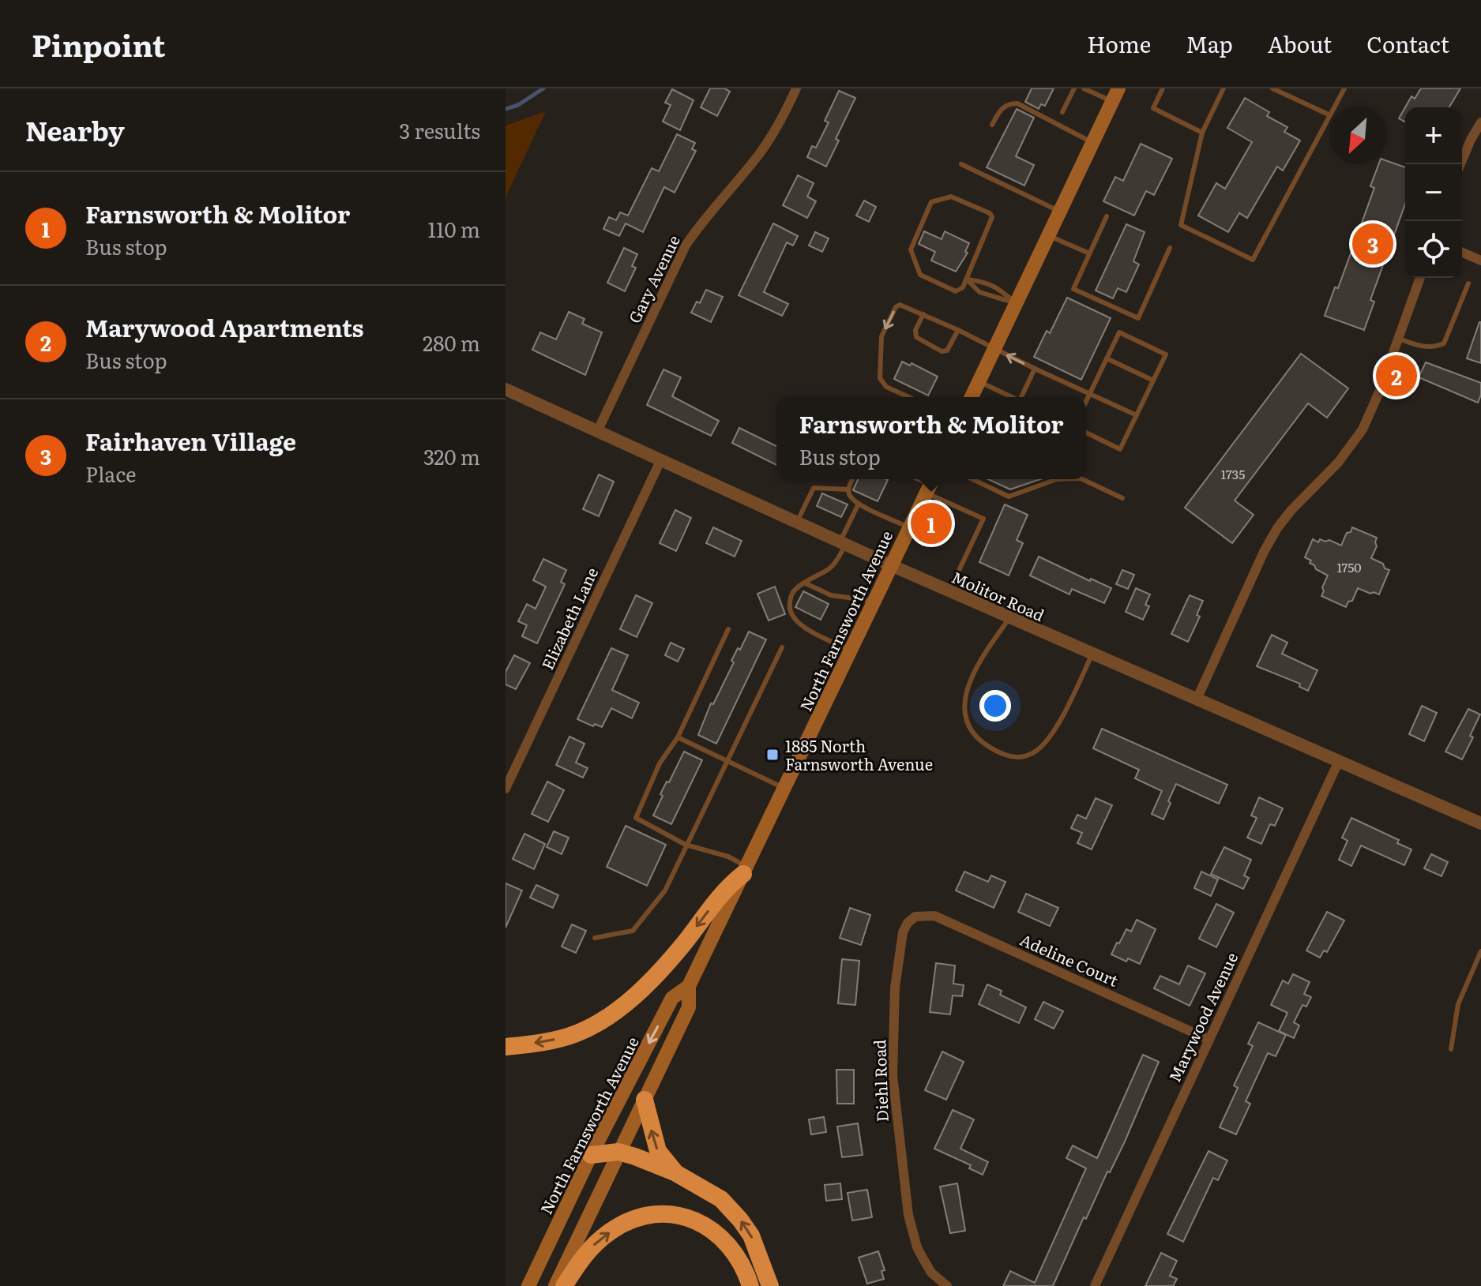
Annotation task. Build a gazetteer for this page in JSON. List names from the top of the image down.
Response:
{
  "streets": {
    "main road": ["North Farnsworth Avenue"],
    "street": [
      "Gary Avenue",
      "Molitor Road",
      "Elizabeth Lane",
      "Adeline Court",
      "Marywood Avenue",
      "Diehl Road"
    ]
  },
  "crossings": [
    ["Gary Avenue", "Molitor Road"],
    ["Molitor Road", "Elizabeth Lane"],
    ["Molitor Road", "North Farnsworth Avenue"],
    ["Molitor Road", "Marywood Avenue"],
    ["Adeline Court", "Marywood Avenue"],
    ["Adeline Court", "Diehl Road"]
  ],
  "places": {
    "transit": ["1885 North Farnsworth Avenue"]
  },
  "house_numbers": ["1735", "1750"],
  "north": "bottom left",
  "page": {
    "header": "Pinpoint",
    "nav": [
      "Home",
      "Map",
      "About",
      "Contact"
    ],
    "heading": ["Nearby", "3 results"],
    "map_buttons": ["+", "−"],
    "list": [
      {
        "mark": "1",
        "name": "Farnsworth & Molitor",
        "note": "Bus stop",
        "value": "110 m"
      },
      {
        "mark": "2",
        "name": "Marywood Apartments",
        "note": "Bus stop",
        "value": "280 m"
      },
      {
        "mark": "3",
        "name": "Fairhaven Village",
        "note": "Place",
        "value": "320 m"
      }
    ],
    "pins": ["3", "2", "1"],
    "popup": ["Farnsworth & Molitor", "Bus stop"]
  }
}
